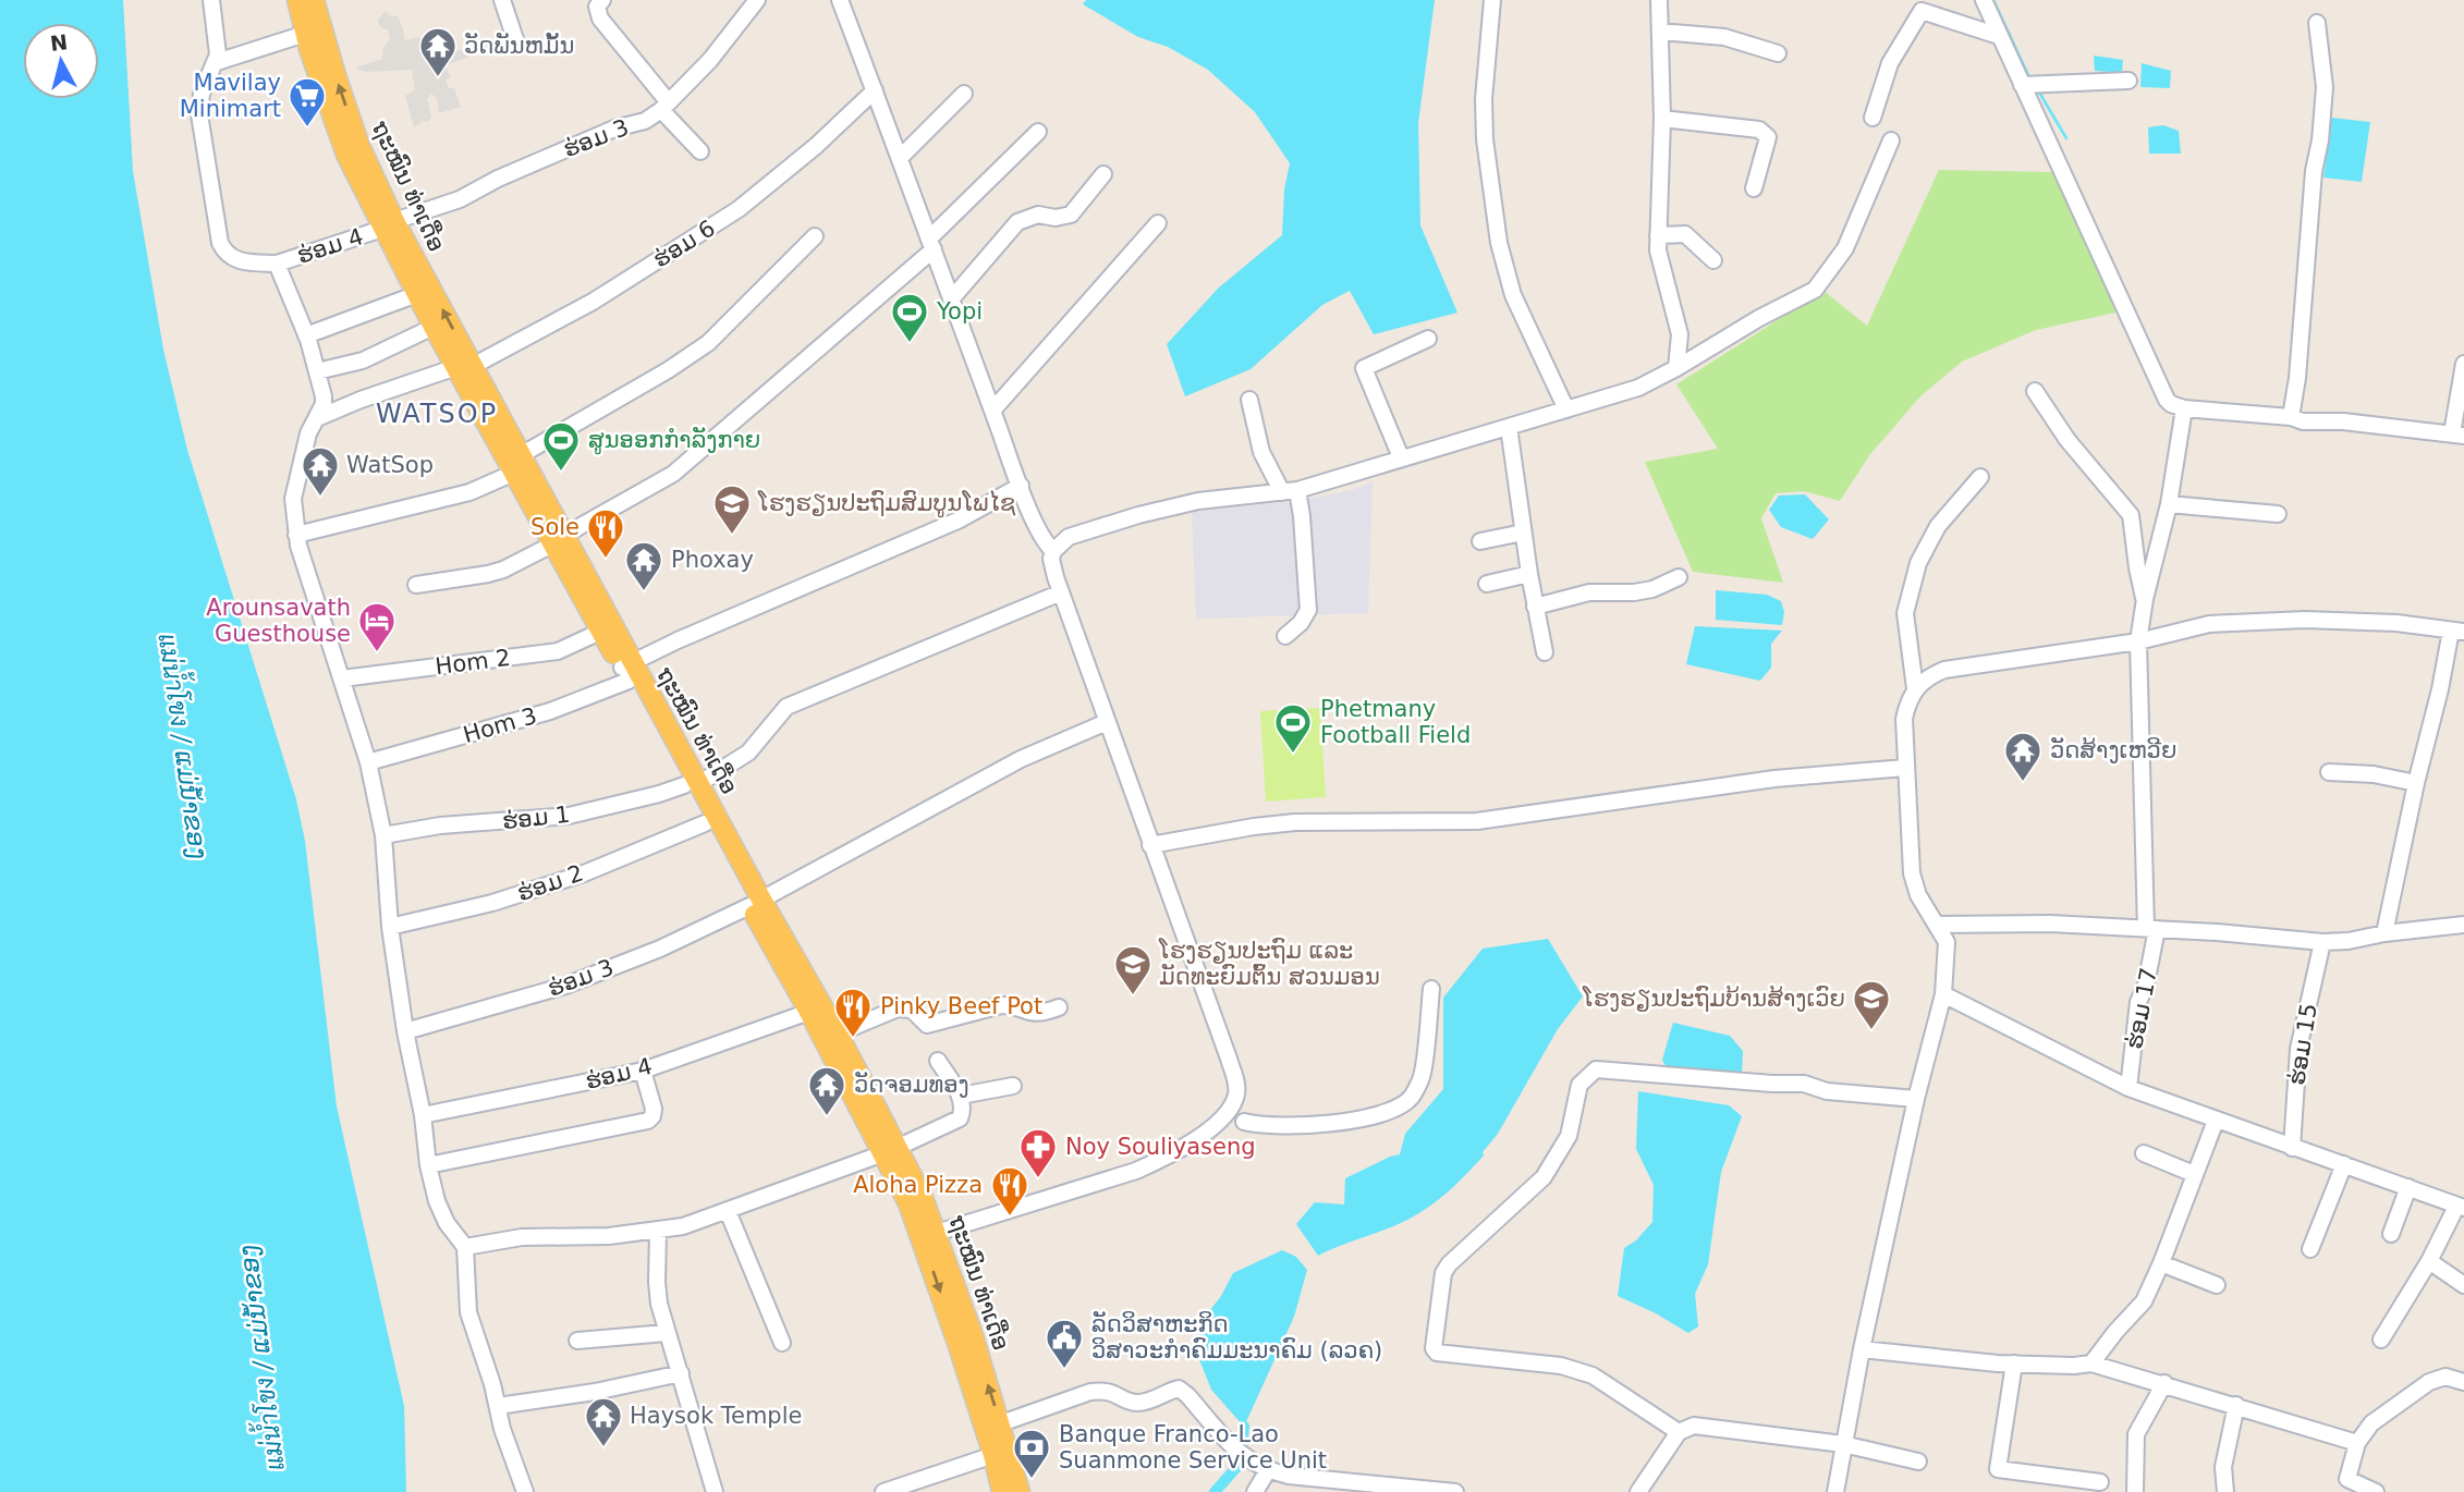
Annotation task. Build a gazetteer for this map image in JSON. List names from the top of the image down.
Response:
{
  "streets": {
    "main road": ["ຖະໝົນ ທ່າເດື່ອ"],
    "street": [
      "ຮ່ອມ 3",
      "ຮ່ອມ 6",
      "ຮ່ອມ 4",
      "Hom 2",
      "Hom 3",
      "ຮ່ອມ 1",
      "ຮ່ອມ 2",
      "ຮ່ອມ 17",
      "ຮ່ອມ 15"
    ]
  },
  "crossings": [
    ["ຮ່ອມ 3", "ຖະໝົນ ທ່າເດື່ອ"],
    ["ຮ່ອມ 3", "ຮ່ອມ 4"],
    ["ຖະໝົນ ທ່າເດື່ອ", "ຮ່ອມ 6"],
    ["ຖະໝົນ ທ່າເດື່ອ", "ຮ່ອມ 4"],
    ["ຖະໝົນ ທ່າເດື່ອ", "Hom 2"],
    ["ຖະໝົນ ທ່າເດື່ອ", "Hom 3"],
    ["ຖະໝົນ ທ່າເດື່ອ", "ຮ່ອມ 1"],
    ["ຖະໝົນ ທ່າເດື່ອ", "ຮ່ອມ 2"]
  ],
  "districts": ["WATSOP"],
  "water": ["แม่น้ำโขง / ແມ່ນ້ຳຂອງ"],
  "places": {
    "temple": [
      "ວັດພັນຫມັ້ນ",
      "WatSop",
      "Phoxay",
      "ວັດສ້າງເຫວີຍ",
      "ວັດຈອມທອງ",
      "Haysok Temple"
    ],
    "supermarket": ["Mavilay Minimart"],
    "sports": ["Yopi", "ສູນອອກກຳລັງກາຍ", "Phetmany Football Field"],
    "school or university": ["ໂຮງຮຽນປະຖົມສົມບູນໂພໄຊ", "ໂຮງຮຽນປະຖົມ ແລະ ມັດທະຍົມຕົ້ນ ສວນມອນ", "ໂຮງຮຽນປະຖົມບ້ານສ້າງເວົຍ"],
    "restaurant": ["Sole", "Pinky Beef Pot", "Aloha Pizza"],
    "hotel": ["Arounsavath Guesthouse"],
    "pharmacy": ["Noy Souliyaseng"],
    "public building": ["ລັດວິສາຫະກິດ ວິສາວະກຳຄົມມະນາຄົມ (ລວຄ)"],
    "bank": ["Banque Franco-Lao Suanmone Service Unit"]
  },
  "north": "top"
}
